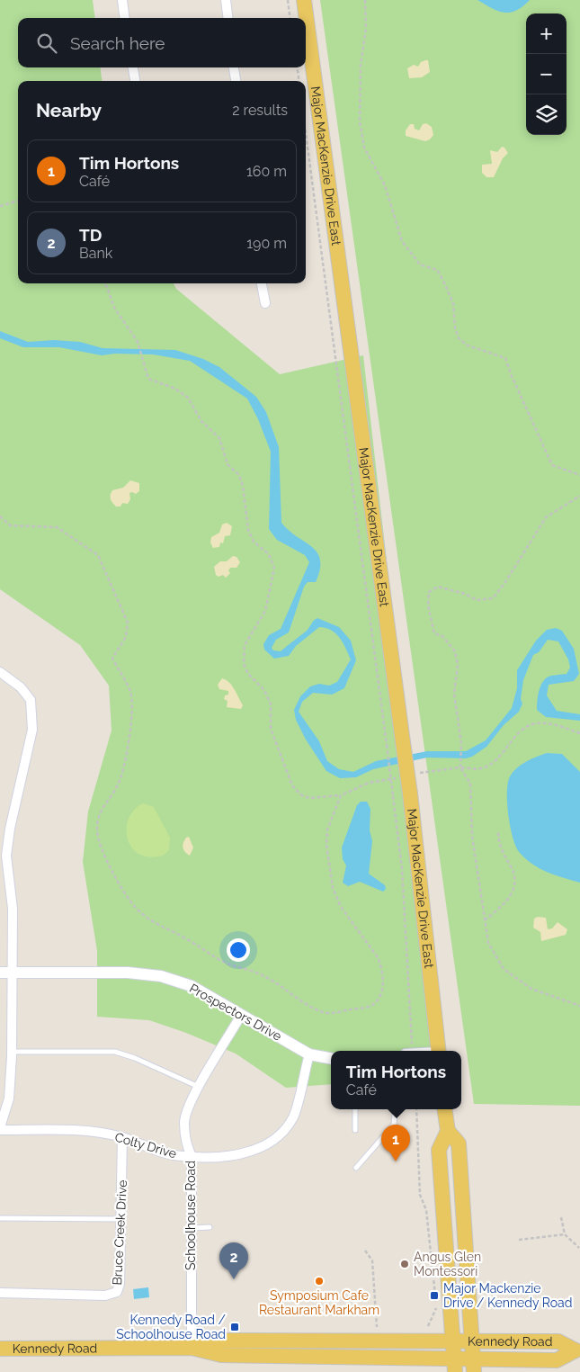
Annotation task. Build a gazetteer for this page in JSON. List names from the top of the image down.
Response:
{
  "streets": {
    "main road": ["Major MacKenzie Drive East", "Kennedy Road"],
    "street": [
      "Prospectors Drive",
      "Colty Drive",
      "Schoolhouse Road",
      "Bruce Creek Drive"
    ]
  },
  "crossings": [
    ["Prospectors Drive", "Colty Drive"],
    ["Prospectors Drive", "Schoolhouse Road"],
    ["Colty Drive", "Schoolhouse Road"],
    ["Colty Drive", "Bruce Creek Drive"],
    ["Schoolhouse Road", "Kennedy Road"]
  ],
  "places": {
    "other": ["Angus Glen Montessori", "Symposium Cafe Restaurant Markham"],
    "transit": ["Major Mackenzie Drive / Kennedy Road", "Kennedy Road / Schoolhouse Road"]
  },
  "page": {
    "map_buttons": ["+", "−"],
    "search": "Search here",
    "heading": ["Nearby", "2 results"],
    "list": [
      {
        "mark": "1",
        "name": "Tim Hortons",
        "note": "Café",
        "value": "160 m"
      },
      {
        "mark": "2",
        "name": "TD",
        "note": "Bank",
        "value": "190 m"
      }
    ],
    "popup": ["Tim Hortons", "Café"],
    "pins": ["1", "2"]
  }
}
